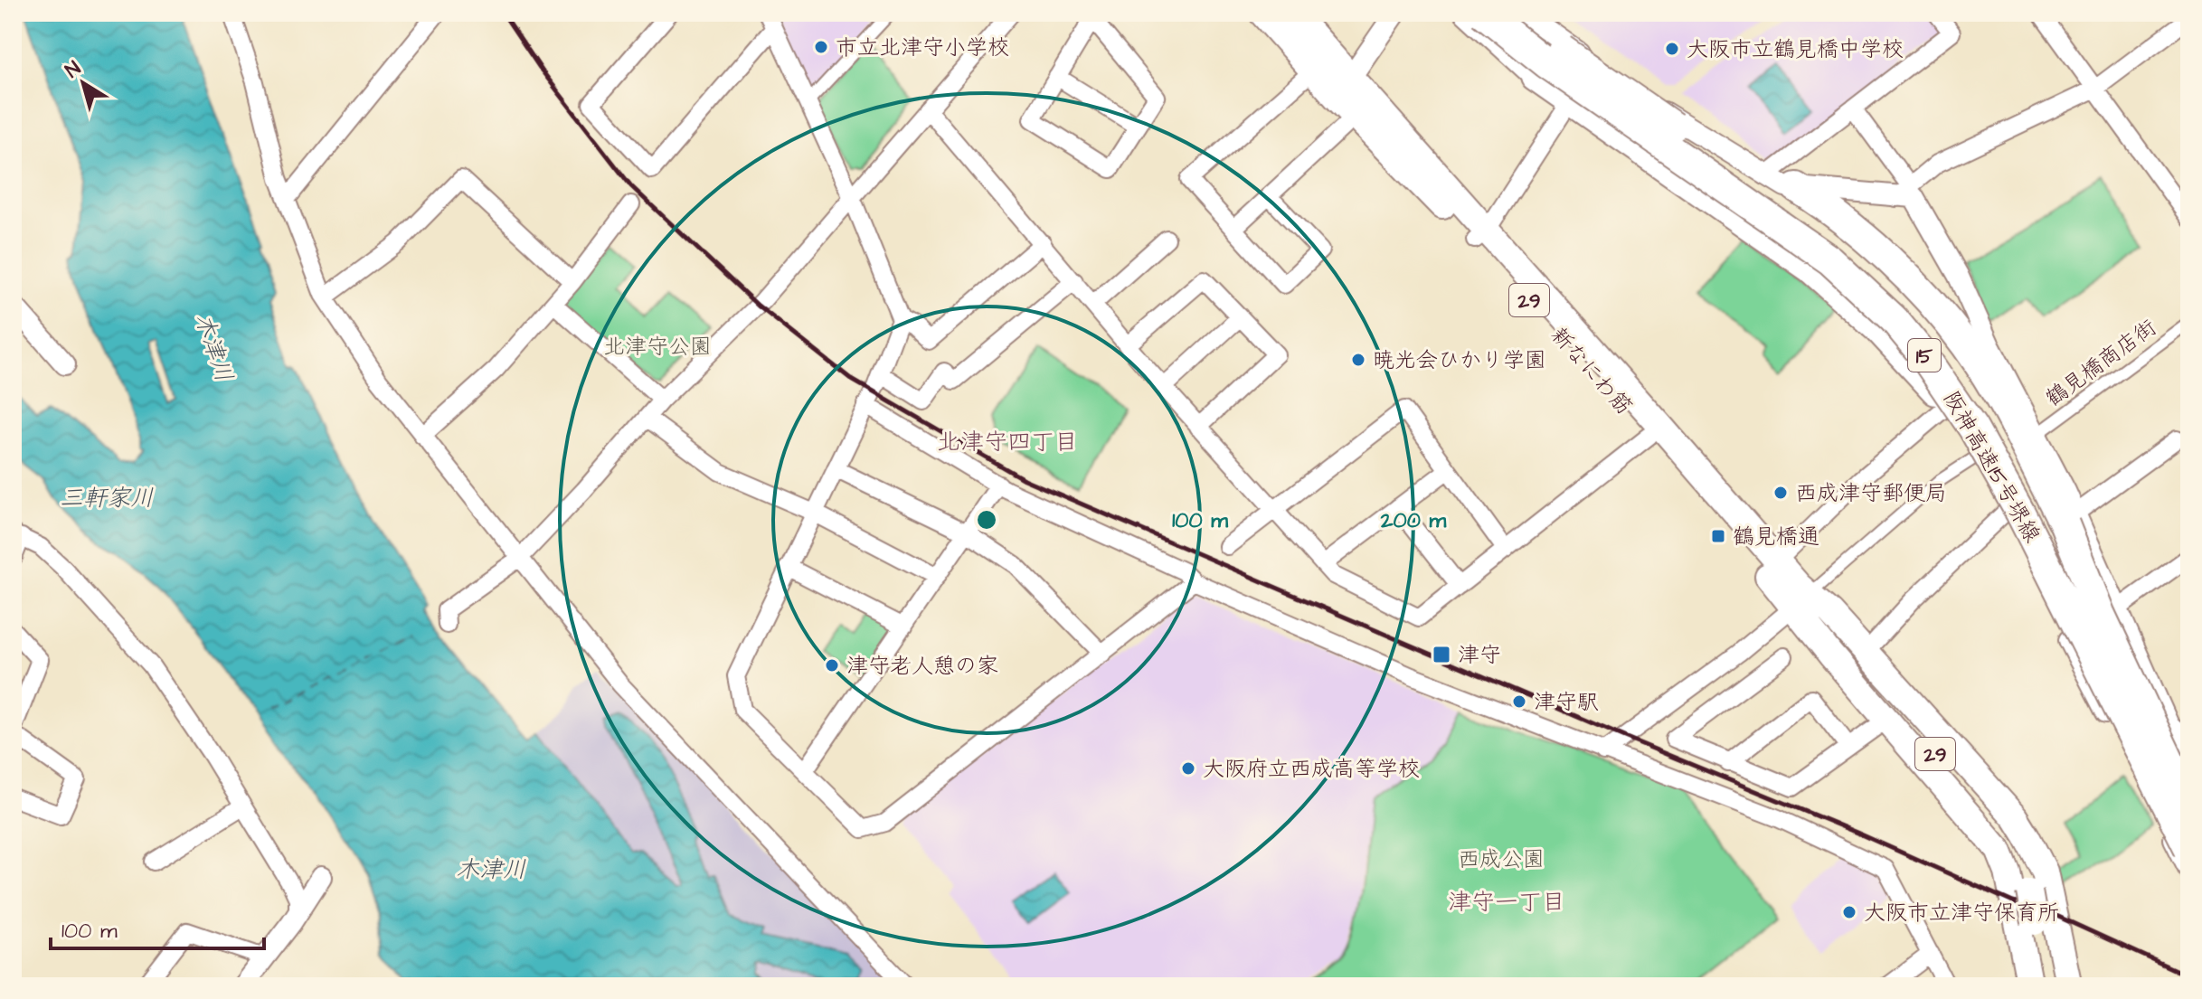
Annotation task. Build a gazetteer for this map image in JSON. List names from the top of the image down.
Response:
{
  "streets": {
    "highway": ["15", "阪神高速15号堺線"],
    "main road": ["29", "新なにわ筋"],
    "street": ["鶴見橋商店街"]
  },
  "crossings": [
    ["15", "阪神高速15号堺線"]
  ],
  "districts": ["北津守四丁目", "津守一丁目"],
  "water": ["木津川", "三軒家川"],
  "parks": ["北津守公園", "西成公園"],
  "places": {
    "other": [
      "市立北津守小学校",
      "大阪市立鶴見橋中学校",
      "暁光会ひかり学園",
      "西成津守郵便局",
      "津守老人憩の家",
      "津守駅",
      "大阪府立西成高等学校",
      "大阪市立津守保育所"
    ],
    "transit": ["鶴見橋通", "津守"]
  },
  "scale_bar": "100 m",
  "north": "top left",
  "rings": ["100 m", "200 m"]
}
